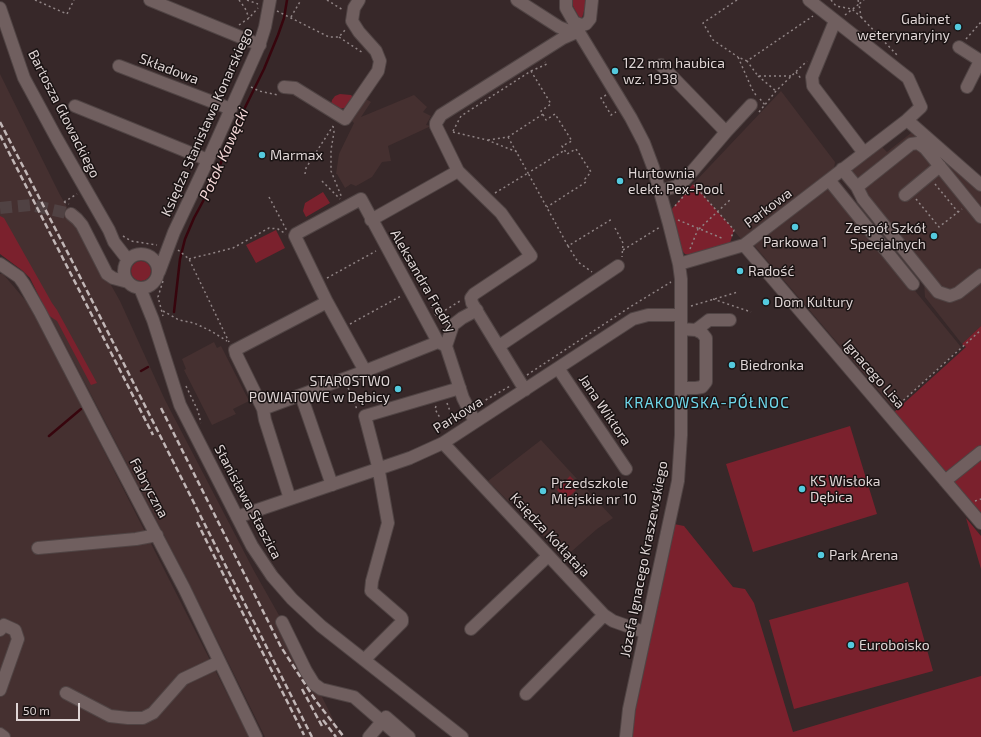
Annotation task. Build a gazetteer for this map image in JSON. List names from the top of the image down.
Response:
{
  "streets": {
    "street": [
      "Składowa",
      "Bartosza Głowackiego",
      "Księdza Stanisława Konarskiego",
      "Parkowa",
      "Aleksandra Fredry",
      "Ignacego Lisa",
      "Jana Wiktora",
      "Fabryczna",
      "Stanisława Staszica",
      "Księdza Kołłątaja",
      "Józefa Ignacego Kraszewskiego"
    ]
  },
  "crossings": [
    ["Składowa", "Księdza Stanisława Konarskiego"],
    ["Bartosza Głowackiego", "Księdza Stanisława Konarskiego"],
    ["Bartosza Głowackiego", "Stanisława Staszica"],
    ["Księdza Stanisława Konarskiego", "Stanisława Staszica"],
    ["Parkowa", "Aleksandra Fredry"],
    ["Parkowa", "Ignacego Lisa"],
    ["Parkowa", "Jana Wiktora"],
    ["Parkowa", "Stanisława Staszica"],
    ["Parkowa", "Księdza Kołłątaja"],
    ["Parkowa", "Józefa Ignacego Kraszewskiego"],
    ["Księdza Kołłątaja", "Józefa Ignacego Kraszewskiego"]
  ],
  "districts": ["KRAKOWSKA-PÓŁNOC"],
  "water": ["Potok Kawęcki"],
  "places": [
    "Gabinet weterynaryjny",
    "122 mm haubica wz. 1938",
    "Marmax",
    "Hurtownia elekt. Pex-Pool",
    "Parkowa 1",
    "Zespół Szkół Specjalnych",
    "Radość",
    "Dom Kultury",
    "Biedronka",
    "STAROSTWO POWIATOWE w Dębicy",
    "KS Wisłoka Dębica",
    "Przedszkole Miejskie nr 10",
    "Park Arena",
    "Euroboisko"
  ],
  "scale_bar": "50 m"
}
